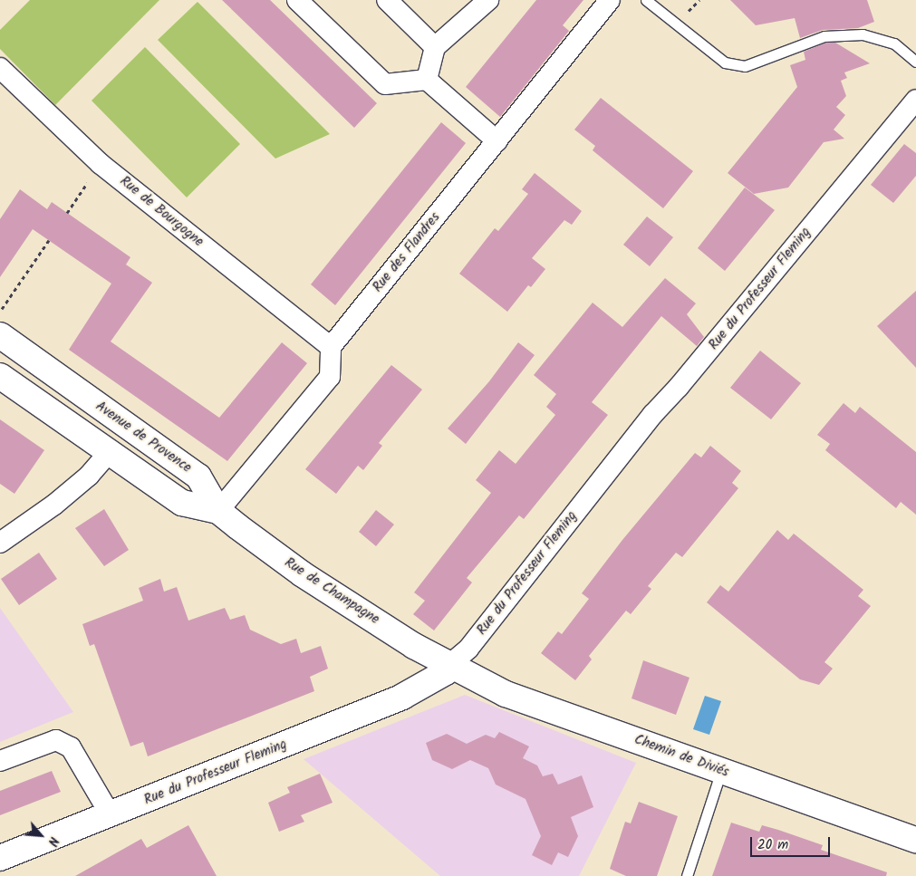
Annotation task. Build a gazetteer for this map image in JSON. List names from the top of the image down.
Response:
{
  "streets": {
    "street": [
      "Rue de Bourgogne",
      "Rue des Flandres",
      "Rue du Professeur Fleming",
      "Avenue de Provence",
      "Rue de Champagne",
      "Chemin de Diviés"
    ]
  },
  "crossings": [
    ["Rue de Bourgogne", "Rue des Flandres"],
    ["Rue du Professeur Fleming", "Rue de Champagne"],
    ["Rue du Professeur Fleming", "Chemin de Diviés"],
    ["Avenue de Provence", "Rue de Champagne"],
    ["Rue de Champagne", "Chemin de Diviés"]
  ],
  "scale_bar": "20 m",
  "north": "bottom right"
}
